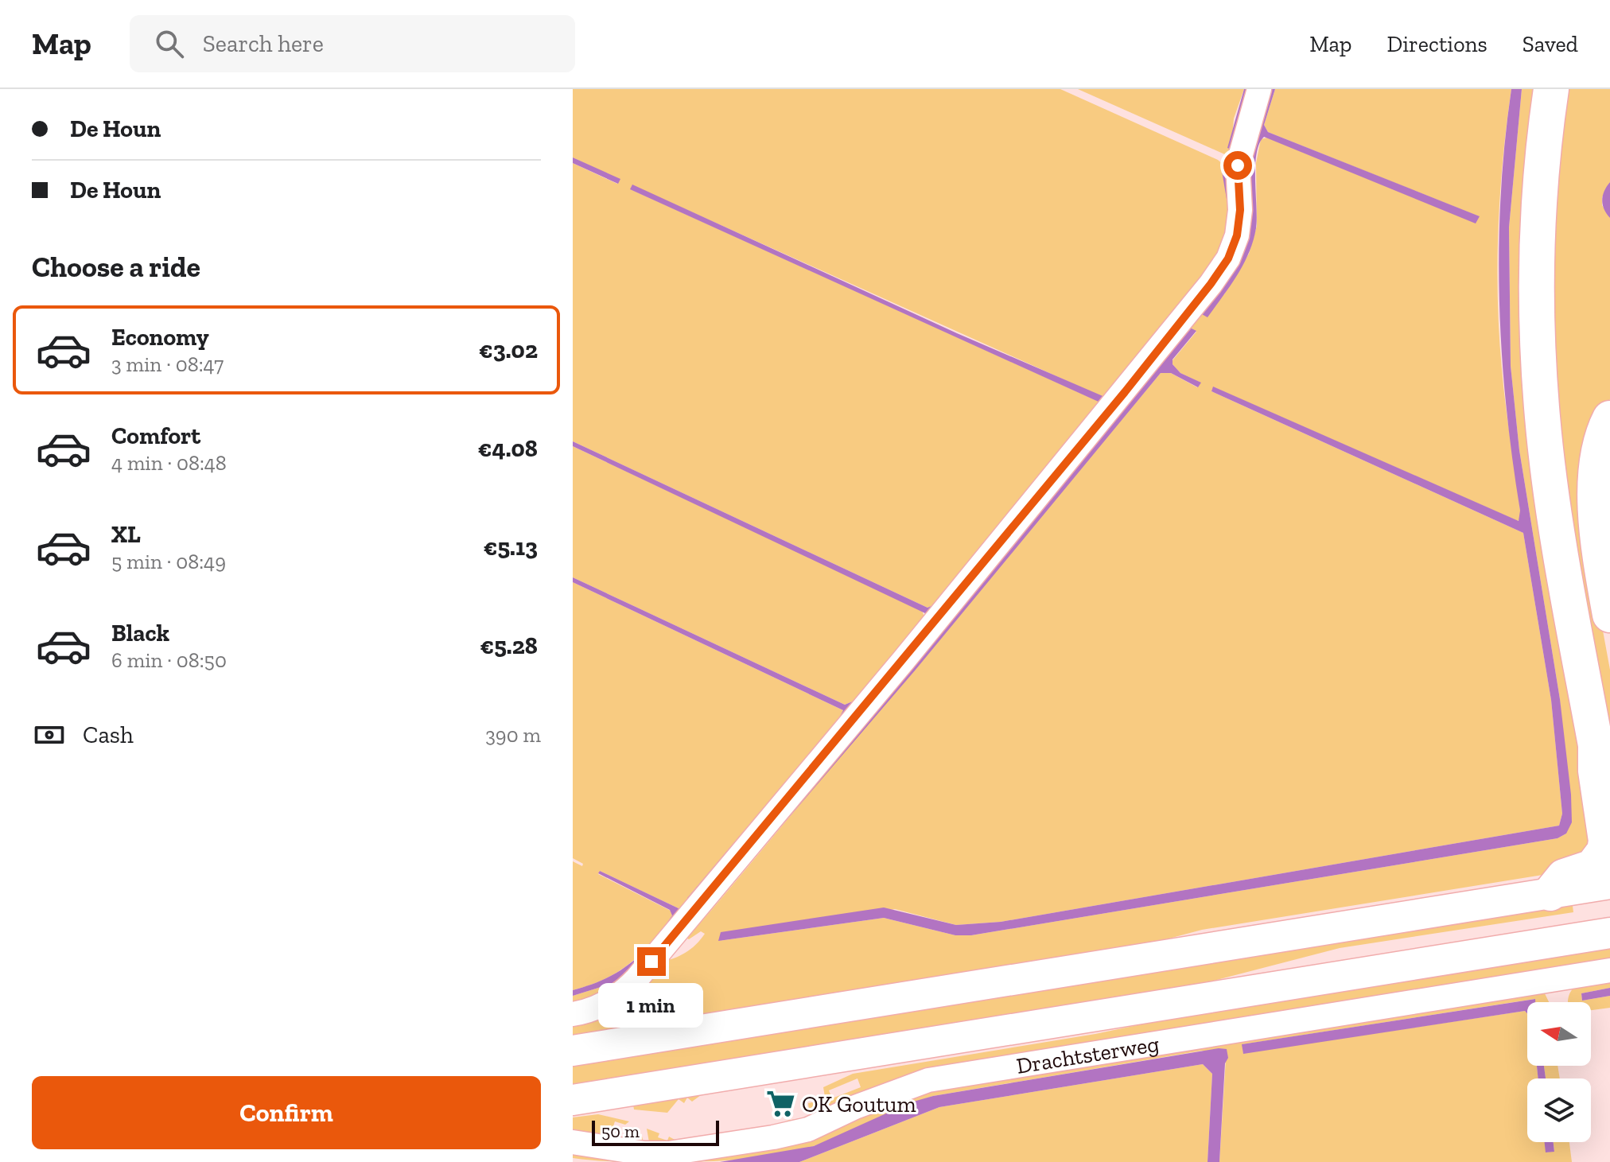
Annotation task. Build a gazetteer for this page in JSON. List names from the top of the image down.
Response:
{
  "streets": {
    "main road": ["Drachtsterweg"]
  },
  "places": {
    "supermarket": ["OK Goutum"]
  },
  "scale_bar": "50 m",
  "north": "left",
  "page": {
    "header": "Map",
    "search": "Search here",
    "nav": ["Map", "Directions", "Saved"],
    "banner": ["De Houn", "De Houn"],
    "heading": "Choose a ride",
    "list": [
      {
        "name": "Economy",
        "note": "3 min · 08:47",
        "value": "€3.02"
      },
      {
        "name": "Comfort",
        "note": "4 min · 08:48",
        "value": "€4.08"
      },
      {
        "name": "XL",
        "note": "5 min · 08:49",
        "value": "€5.13"
      },
      {
        "name": "Black",
        "note": "6 min · 08:50",
        "value": "€5.28"
      }
    ],
    "pay": ["Cash", "390 m"],
    "bubble": "1 min",
    "buttons": "Confirm",
    "scale": "50 m"
  }
}
